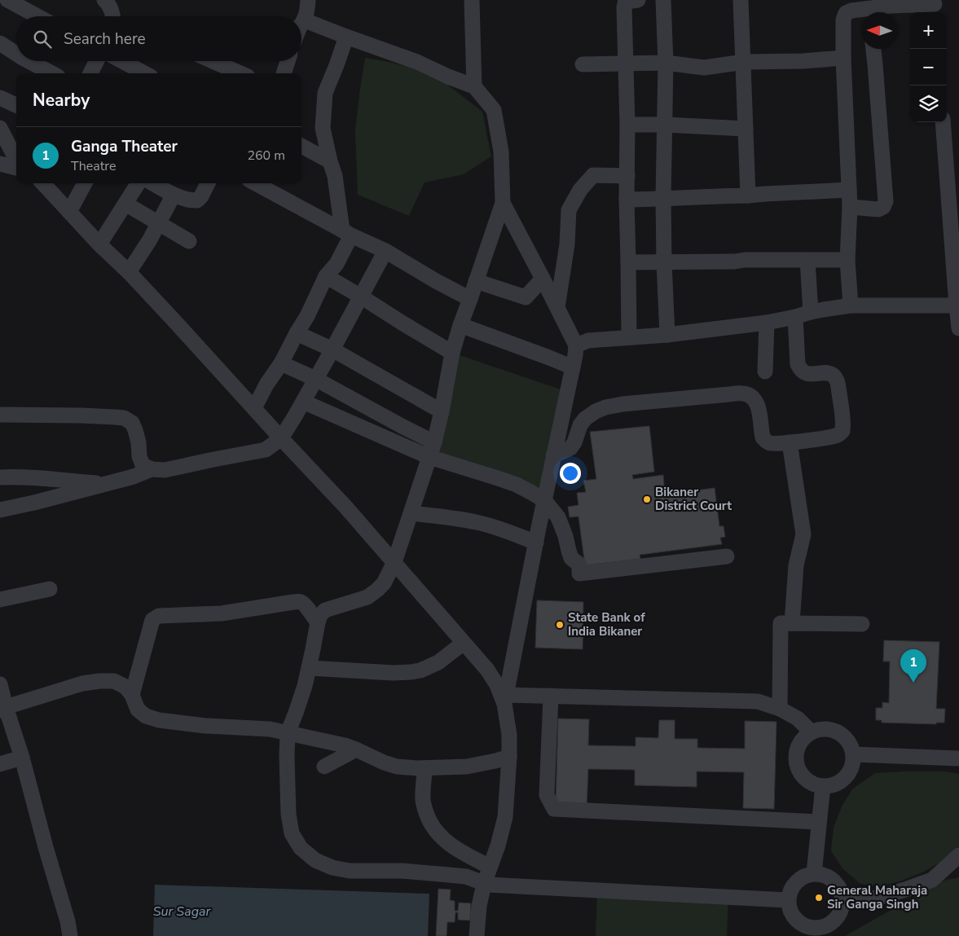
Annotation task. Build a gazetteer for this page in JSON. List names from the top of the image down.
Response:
{
  "water": ["Sur Sagar"],
  "places": ["Bikaner District Court", "State Bank of India Bikaner", "General Maharaja Sir Ganga Singh"],
  "north": "left",
  "page": {
    "map_buttons": ["+", "−"],
    "search": "Search here",
    "heading": "Nearby",
    "list": [
      {
        "mark": "1",
        "name": "Ganga Theater",
        "note": "Theatre",
        "value": "260 m"
      }
    ],
    "pins": "1"
  }
}
